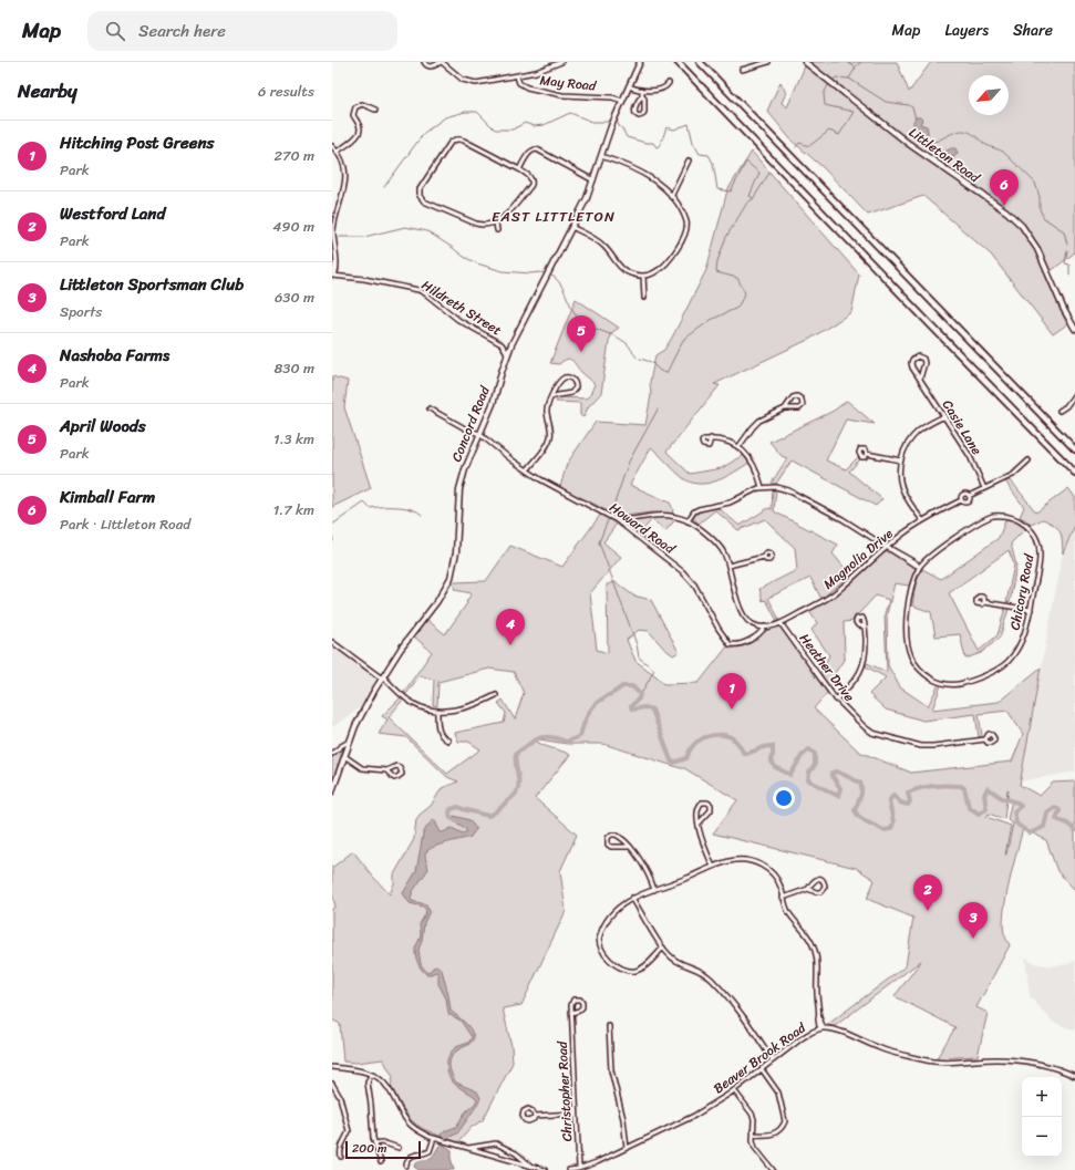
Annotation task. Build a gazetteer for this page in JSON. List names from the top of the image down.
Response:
{
  "streets": {
    "main road": ["Littleton Road", "Concord Road"],
    "street": [
      "May Road",
      "Hildreth Street",
      "Casie Lane",
      "Howard Road",
      "Magnolia Drive",
      "Chicory Road",
      "Heather Drive",
      "Beaver Brook Road",
      "Christopher Road"
    ]
  },
  "crossings": [
    ["May Road", "Concord Road"],
    ["Hildreth Street", "Concord Road"],
    ["Concord Road", "Howard Road"],
    ["Casie Lane", "Magnolia Drive"],
    ["Howard Road", "Magnolia Drive"],
    ["Magnolia Drive", "Heather Drive"],
    ["Beaver Brook Road", "Christopher Road"]
  ],
  "districts": ["EAST LITTLETON"],
  "scale_bar": "200 m",
  "north": "bottom left",
  "page": {
    "header": "Map",
    "search": "Search here",
    "nav": ["Map", "Layers", "Share"],
    "heading": ["Nearby", "6 results"],
    "list": [
      {
        "mark": "1",
        "name": "Hitching Post Greens",
        "note": "Park",
        "value": "270 m"
      },
      {
        "mark": "2",
        "name": "Westford Land",
        "note": "Park",
        "value": "490 m"
      },
      {
        "mark": "3",
        "name": "Littleton Sportsman Club",
        "note": "Sports",
        "value": "630 m"
      },
      {
        "mark": "4",
        "name": "Nashoba Farms",
        "note": "Park",
        "value": "830 m"
      },
      {
        "mark": "5",
        "name": "April Woods",
        "note": "Park",
        "value": "1.3 km"
      },
      {
        "mark": "6",
        "name": "Kimball Farm",
        "note": "Park · Littleton Road",
        "value": "1.7 km"
      }
    ],
    "pins": [
      "6",
      "5",
      "4",
      "1",
      "2",
      "3"
    ],
    "map_buttons": ["+", "−"],
    "scale": "200 m"
  }
}
